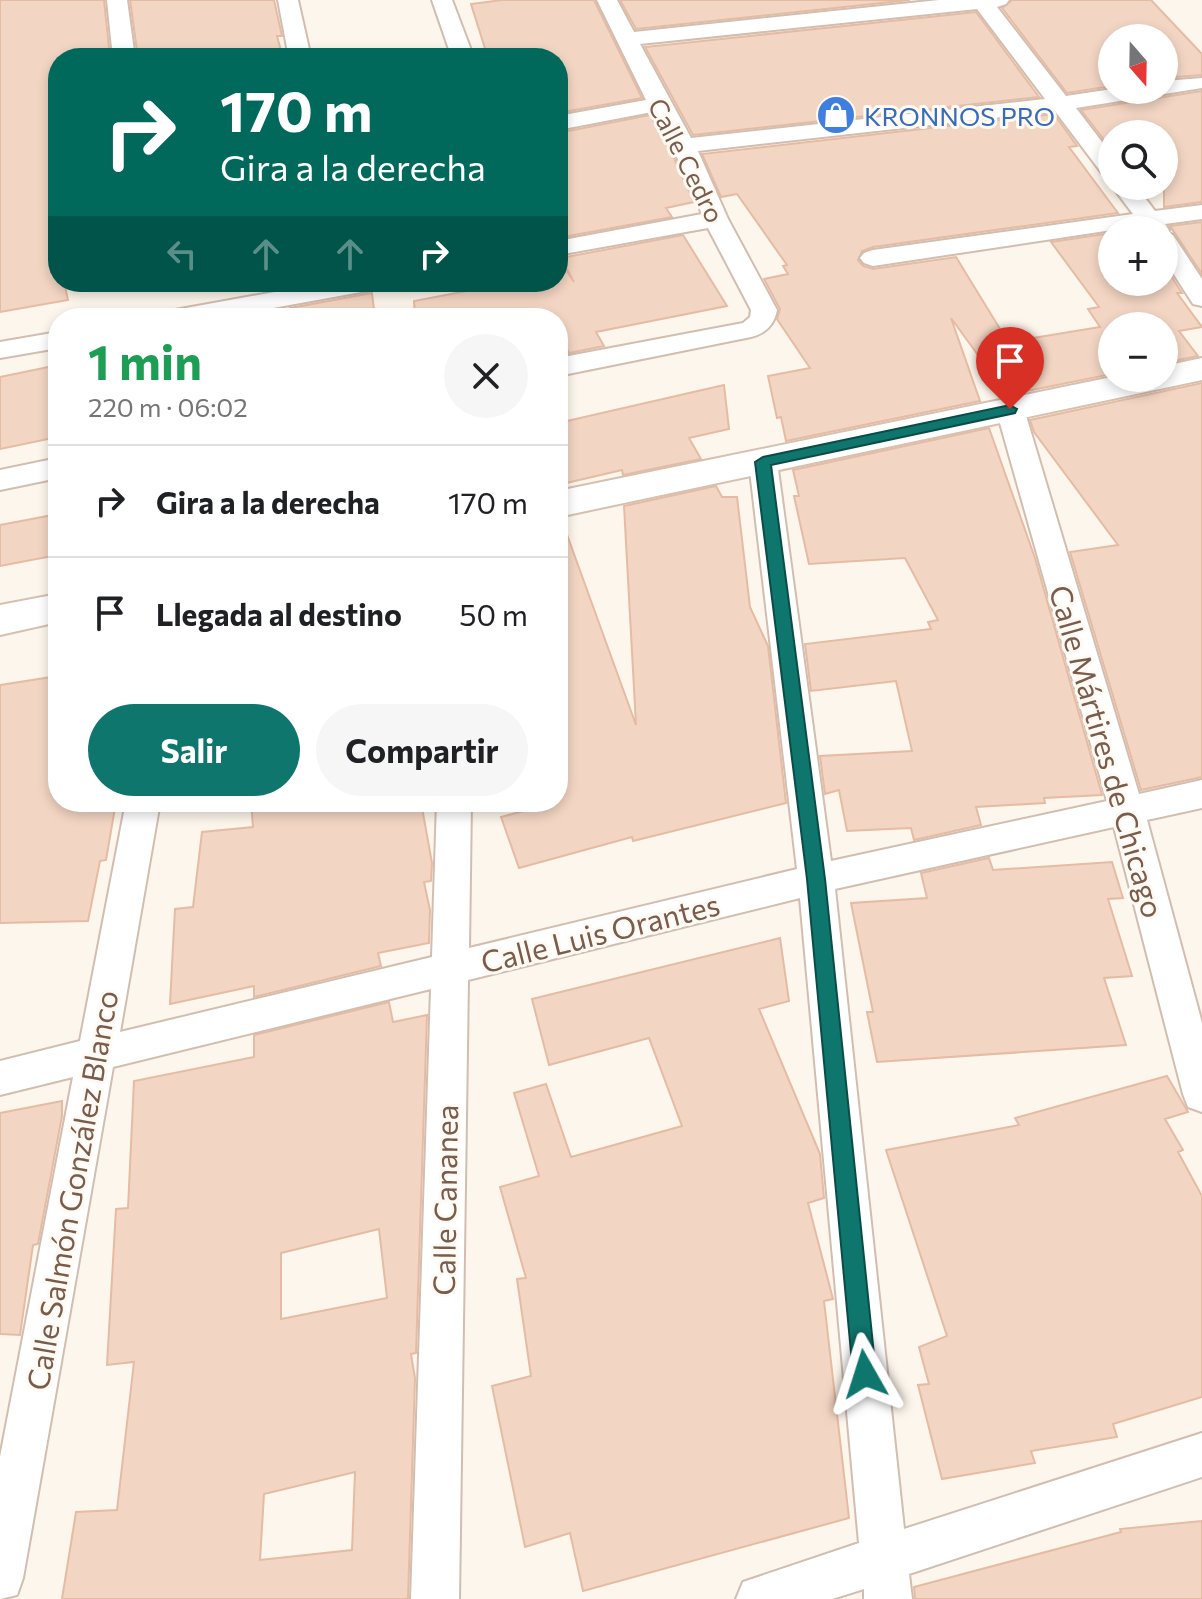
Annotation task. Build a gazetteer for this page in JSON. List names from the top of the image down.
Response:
{
  "streets": {
    "street": [
      "Calle Cedro",
      "Calle Mártires de Chicago",
      "Calle Luis Orantes",
      "Calle Salmón González Blanco",
      "Calle Cananea"
    ]
  },
  "crossings": [
    ["Calle Mártires de Chicago", "Calle Luis Orantes"],
    ["Calle Luis Orantes", "Calle Salmón González Blanco"],
    ["Calle Luis Orantes", "Calle Cananea"]
  ],
  "places": {
    "shop": ["KRONNOS PRO"]
  },
  "north": "bottom",
  "page": {
    "map_buttons": ["+", "−"],
    "turn": ["170 m", "Gira a la derecha"],
    "heading": ["1 min", "220 m · 06:02"],
    "list": [
      {
        "name": "Gira a la derecha",
        "value": "170 m"
      },
      {
        "name": "Llegada al destino",
        "value": "50 m"
      }
    ],
    "buttons": ["Salir", "Compartir"]
  }
}
